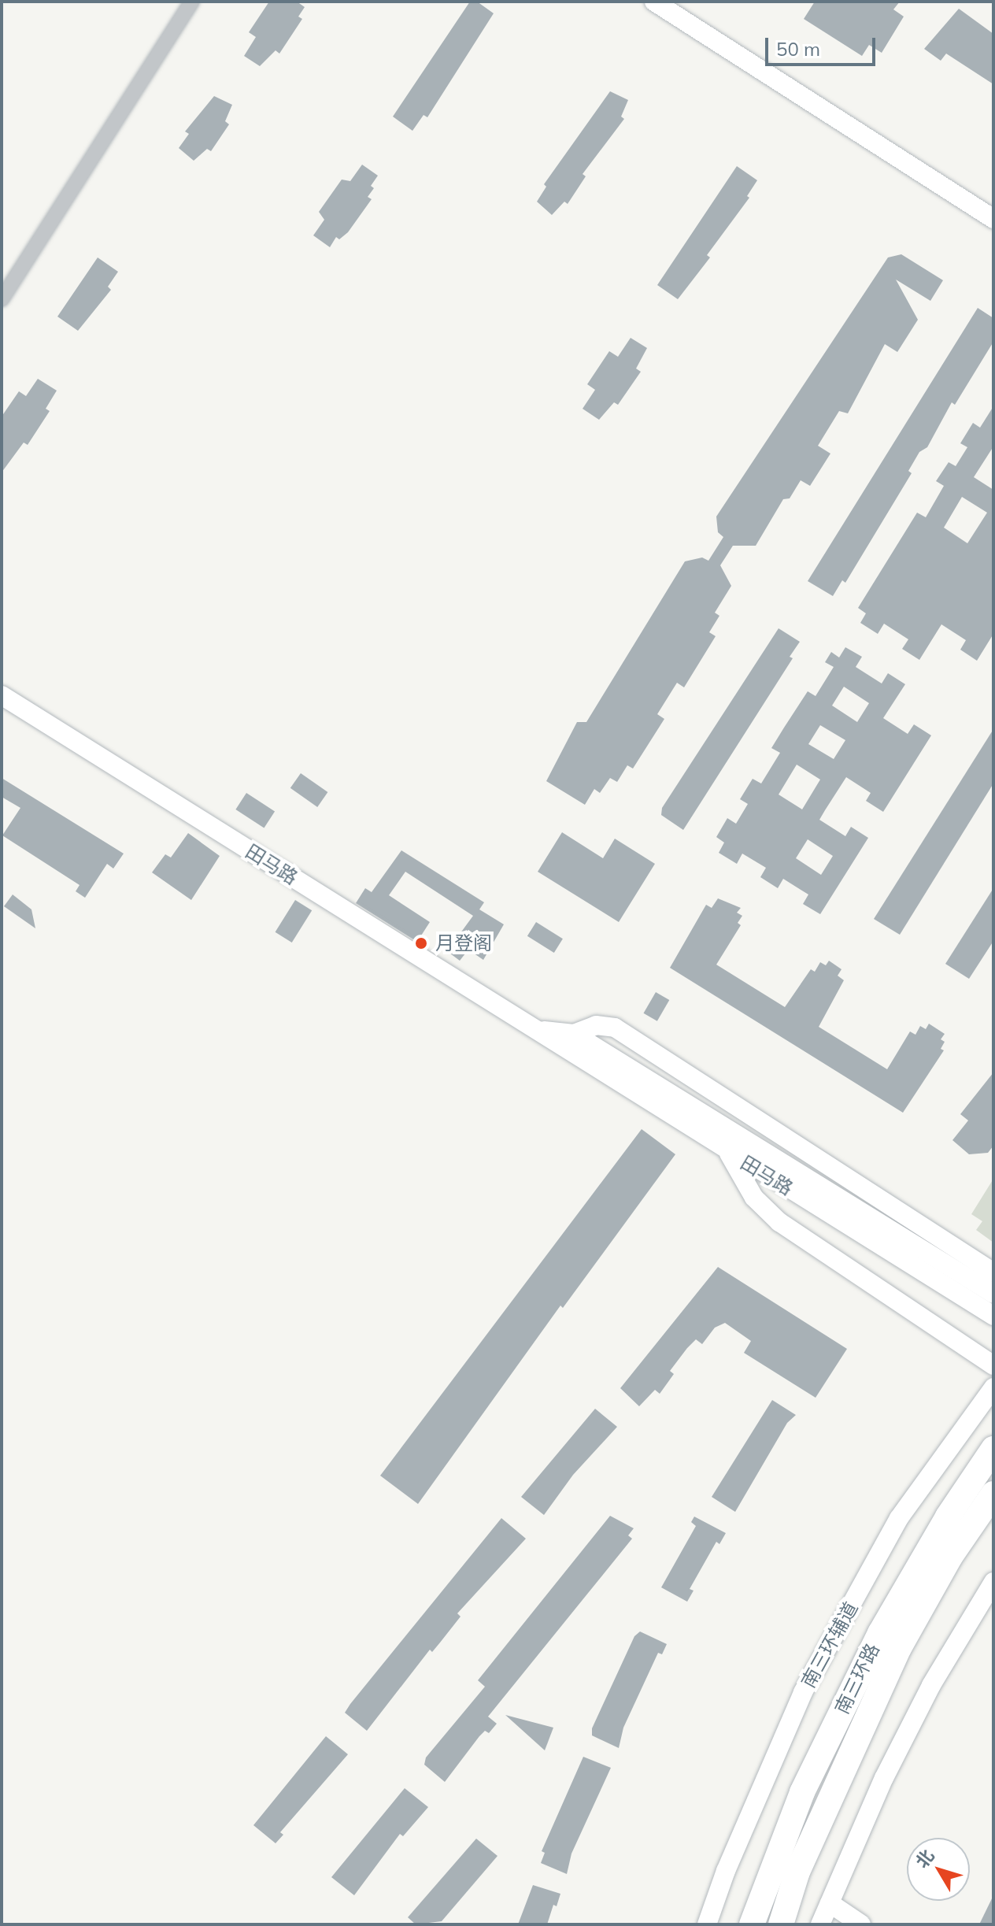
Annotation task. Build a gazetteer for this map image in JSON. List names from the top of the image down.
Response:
{
  "streets": {
    "highway": ["南三环路"],
    "street": ["田马路", "南三环辅道"]
  },
  "places": ["月登阁"],
  "scale_bar": "50 m",
  "north": "top left"
}
